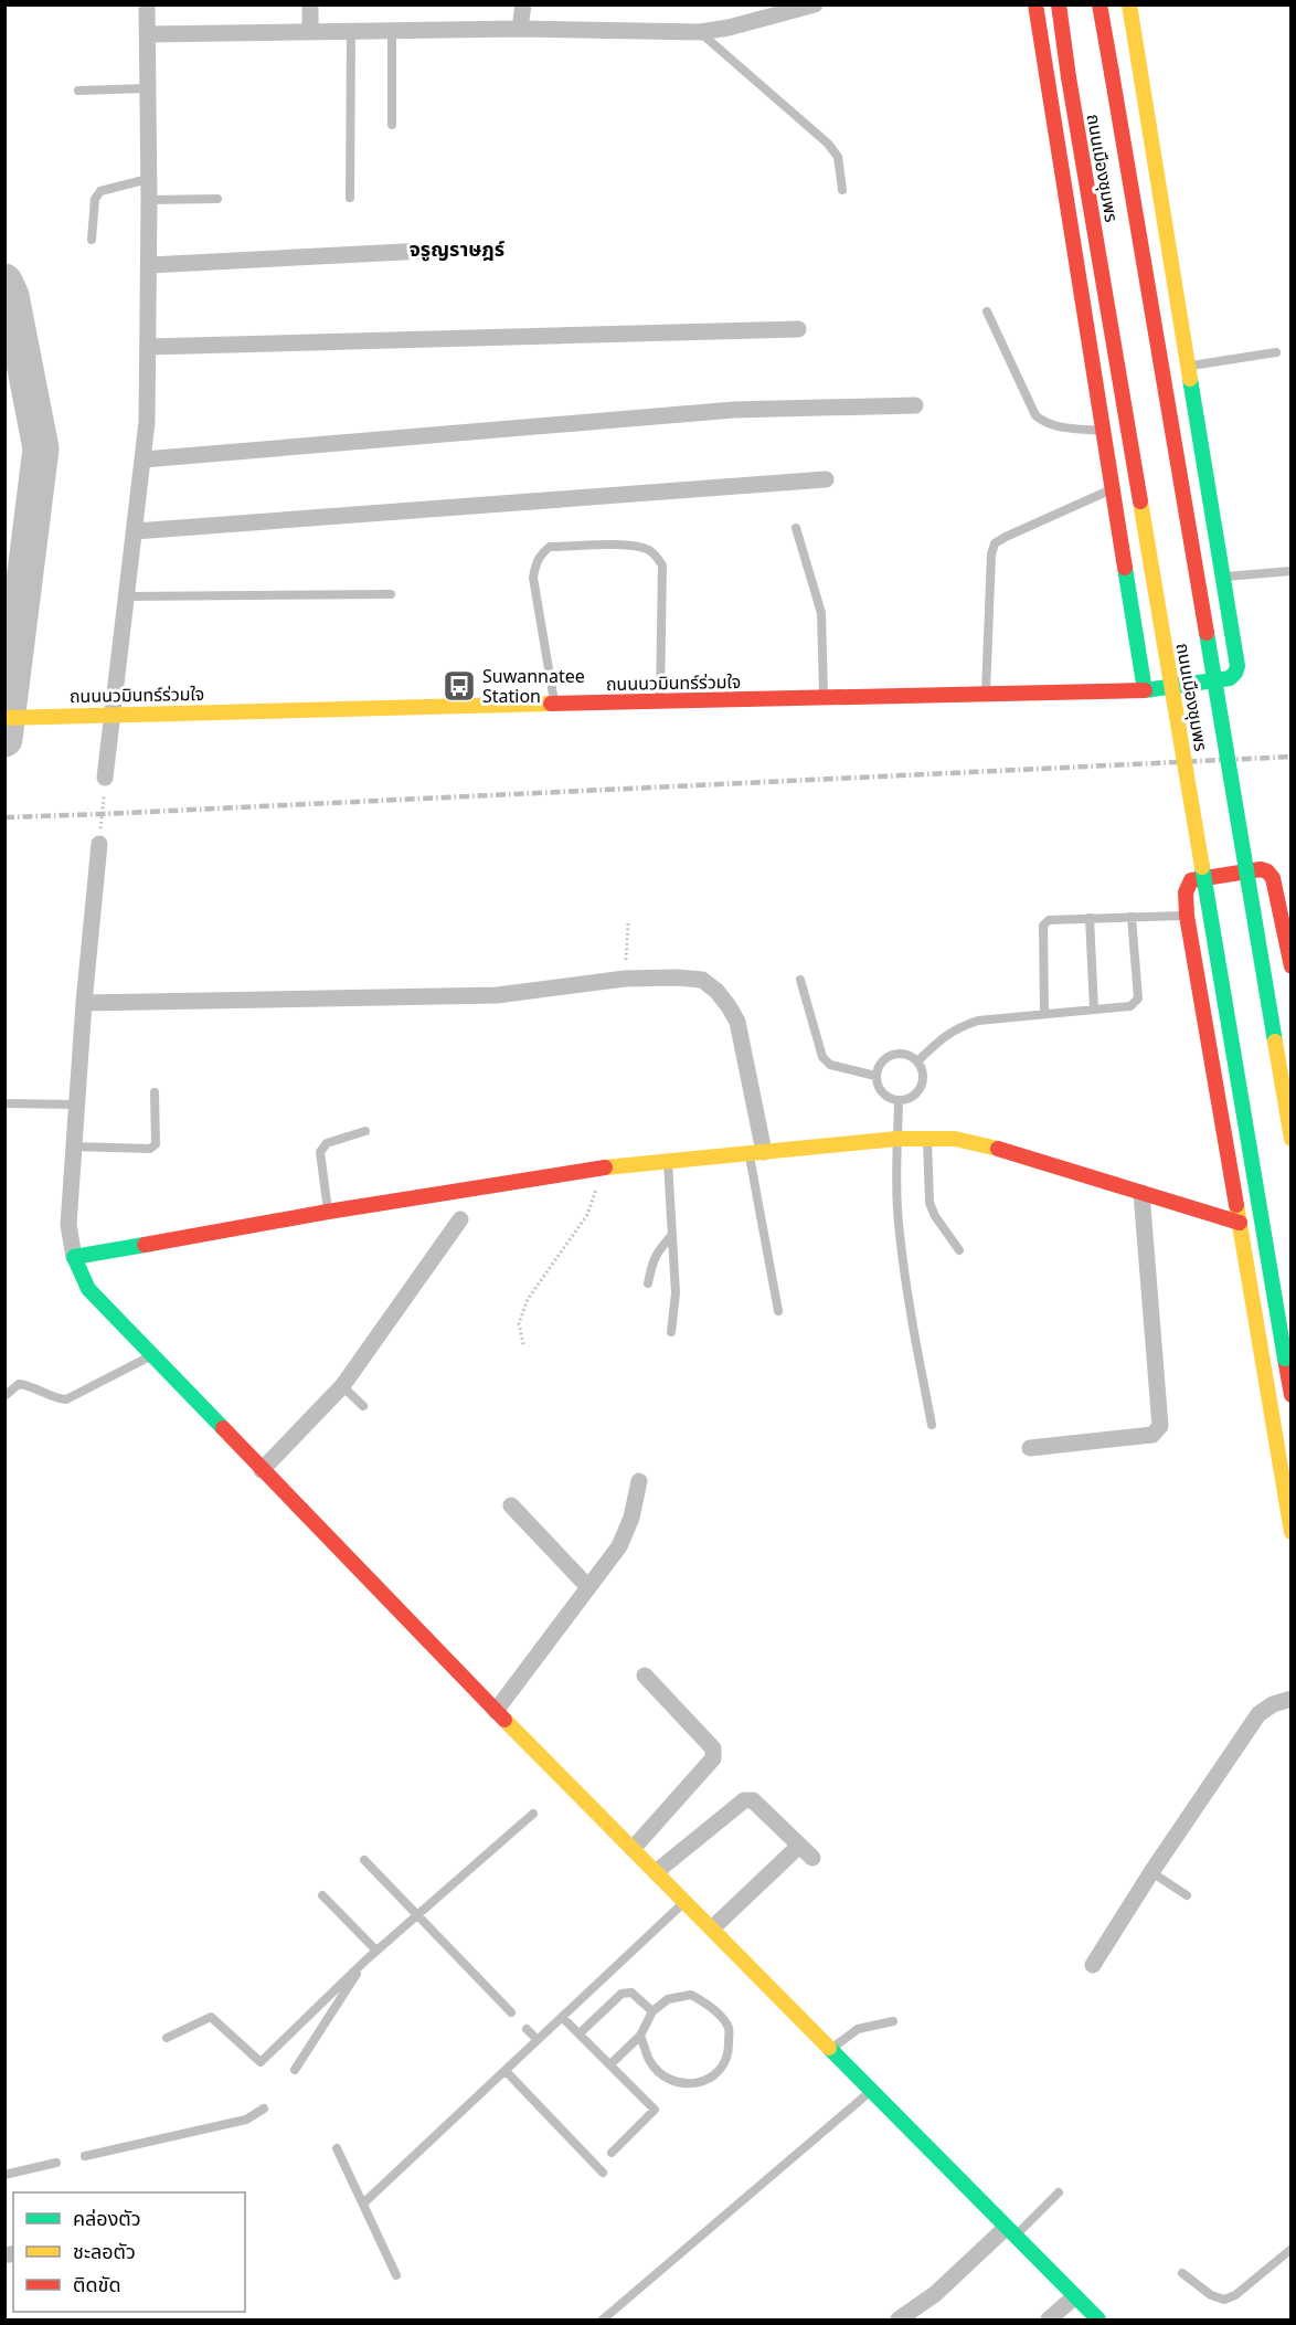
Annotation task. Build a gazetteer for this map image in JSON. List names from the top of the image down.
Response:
{
  "streets": {
    "street": ["ถนนเมืองชุมพร", "ถนนนวมินทร์ร่วมใจ"]
  },
  "districts": ["จรูญราษฎร์"],
  "places": {
    "bus stop": ["Suwannatee Station"]
  },
  "legend": ["คล่องตัว", "ชะลอตัว", "ติดขัด"]
}
